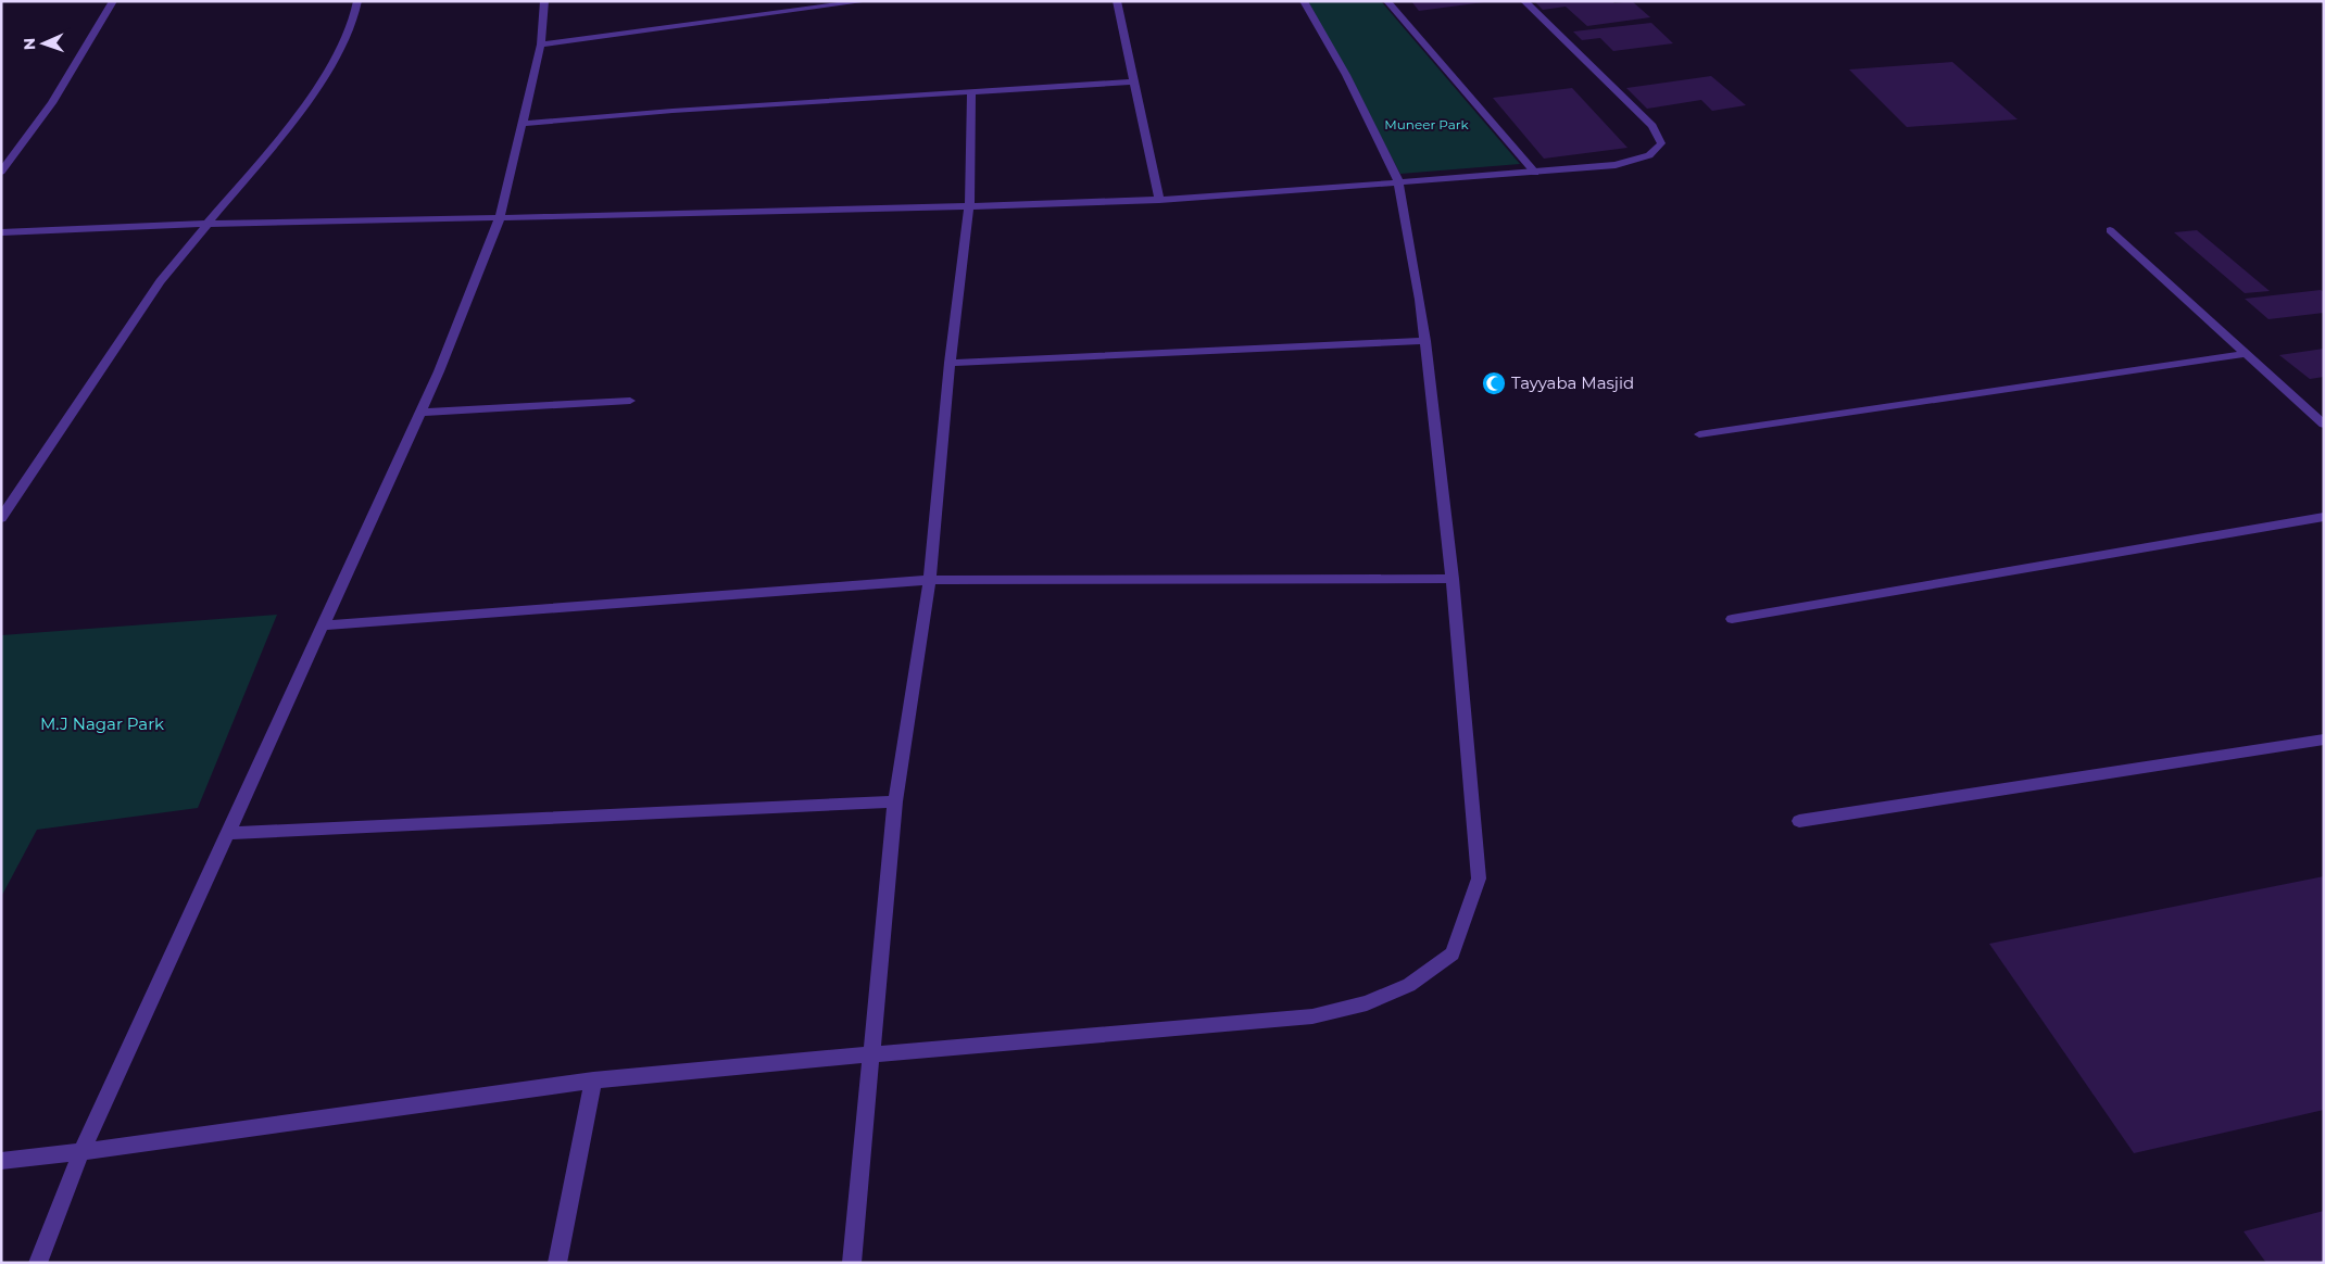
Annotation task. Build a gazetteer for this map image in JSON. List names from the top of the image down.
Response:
{
  "parks": ["Muneer Park", "M.J Nagar Park"],
  "places": {
    "mosque": ["Tayyaba Masjid"]
  },
  "north": "left"
}
